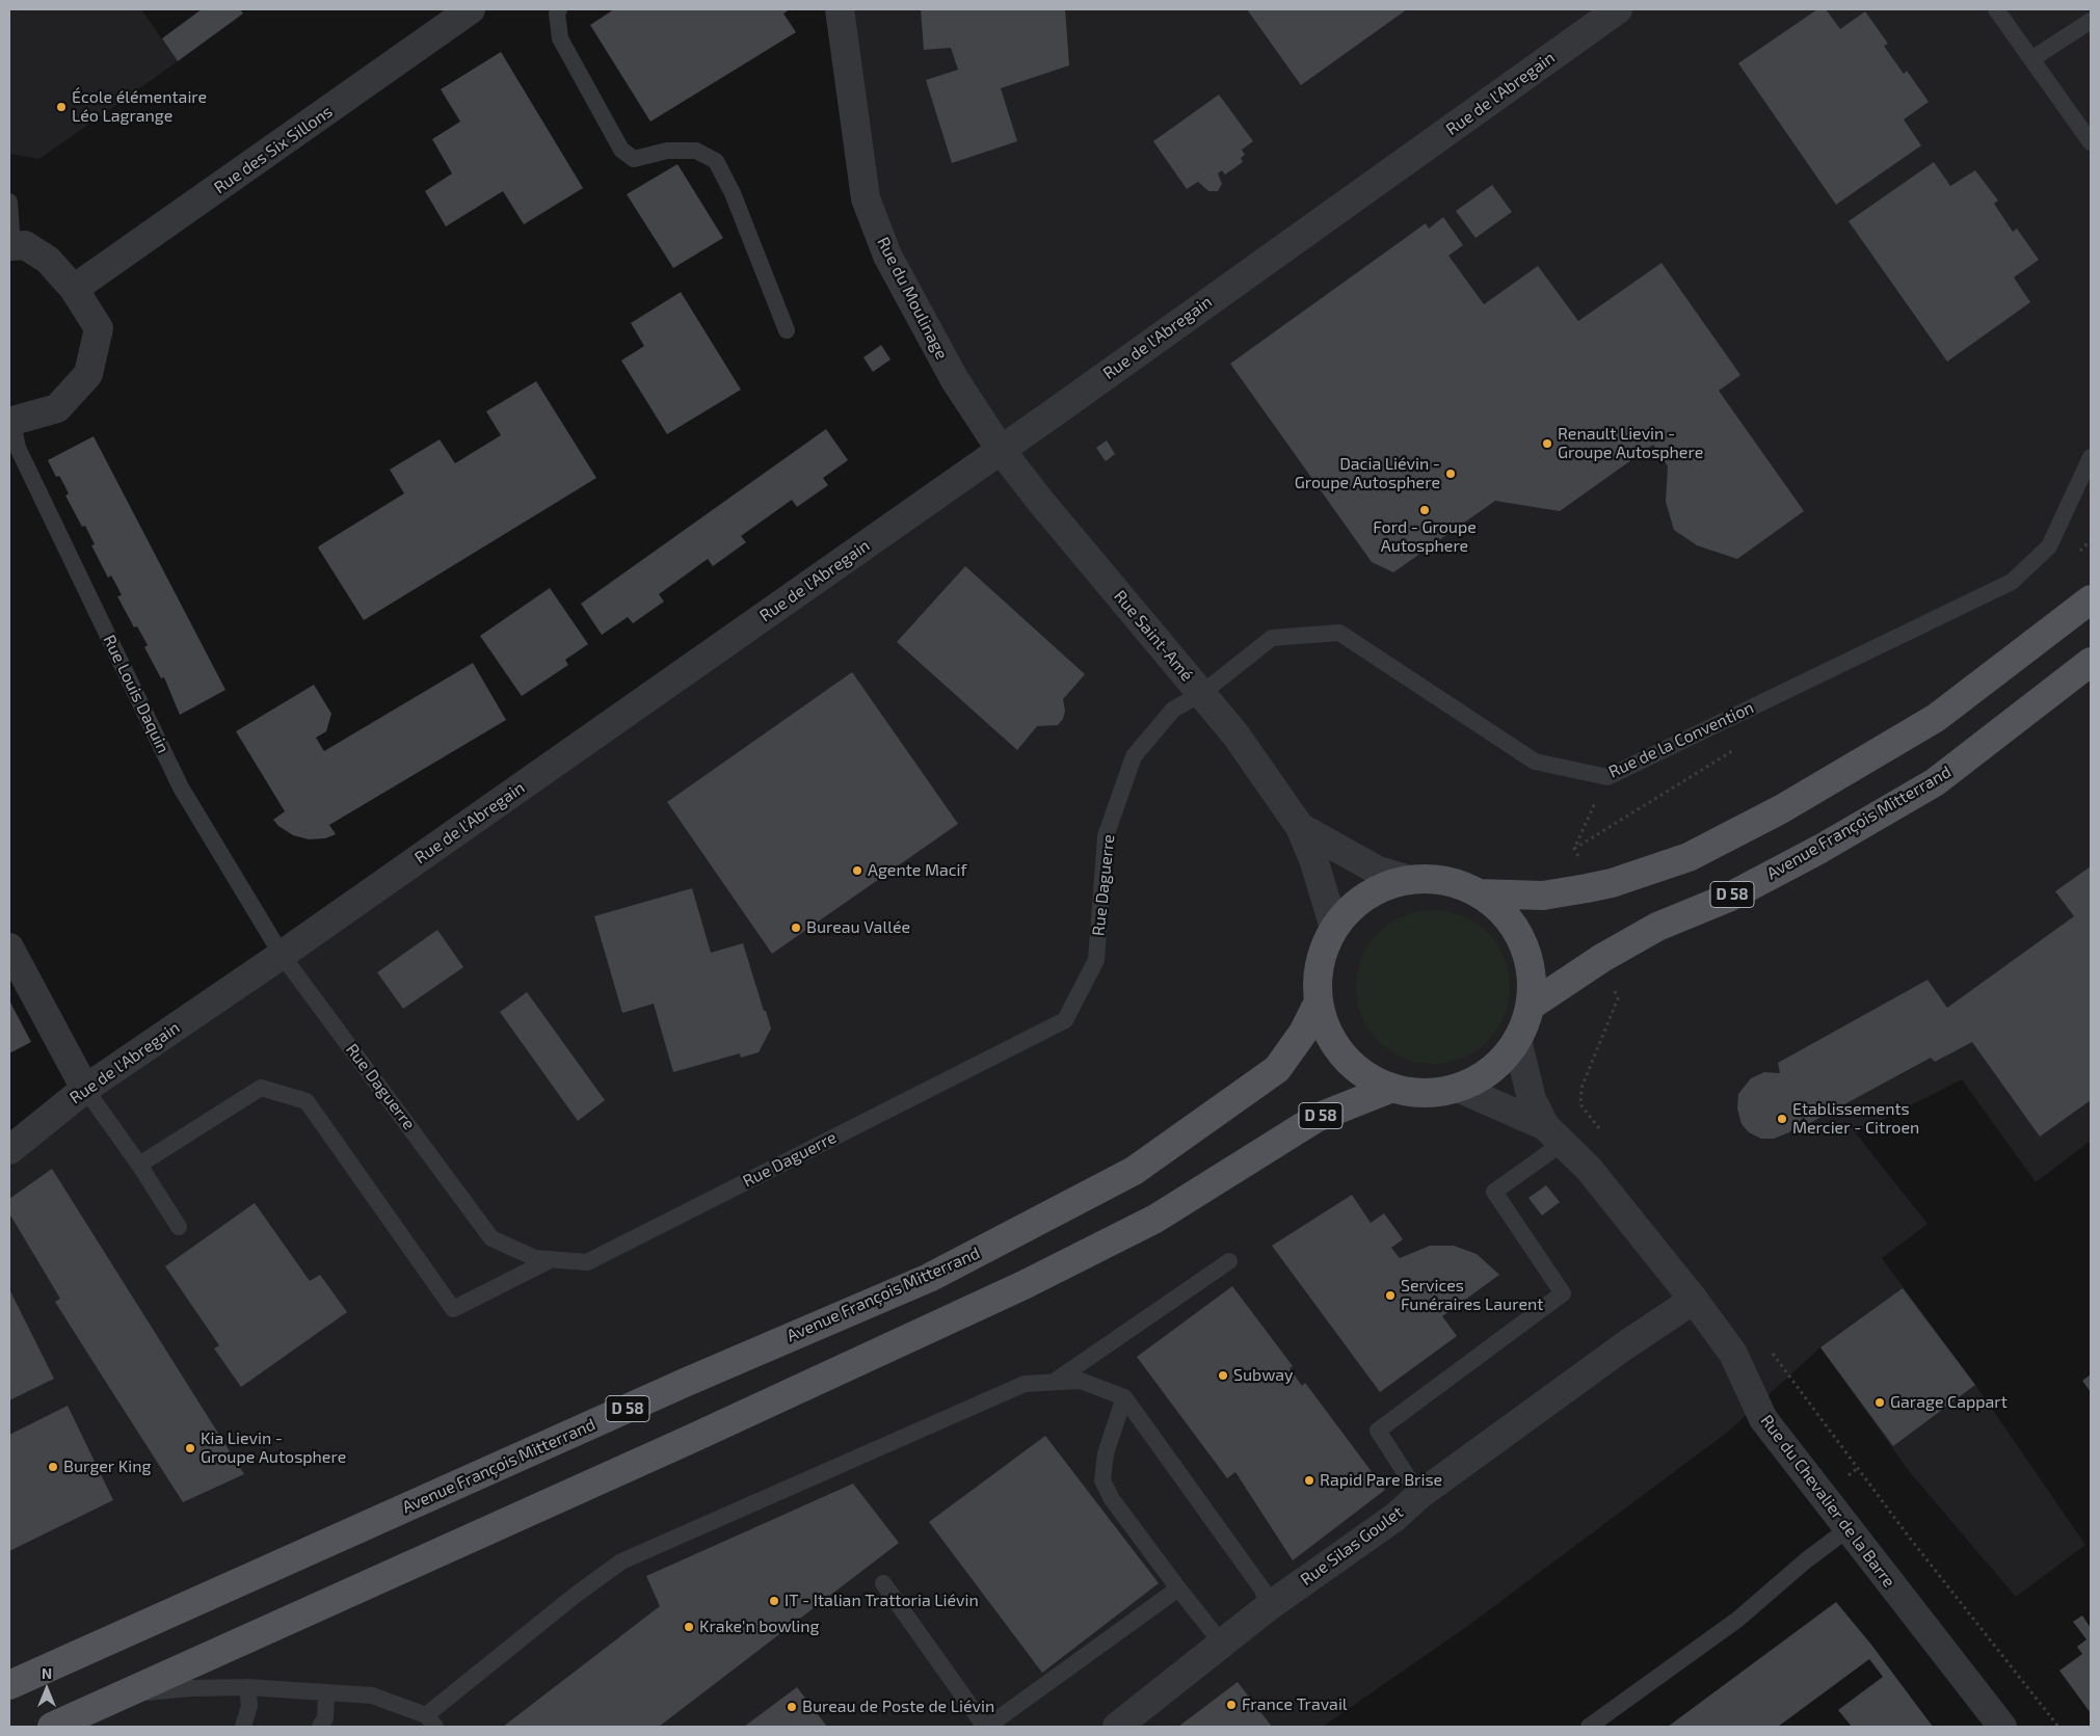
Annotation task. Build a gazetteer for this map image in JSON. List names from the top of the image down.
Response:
{
  "streets": {
    "main road": ["Avenue François Mitterrand", "D 58"],
    "street": [
      "Rue de l'Abregain",
      "Rue des Six Sillons",
      "Rue du Moulinage",
      "Rue Saint-Amé",
      "Rue du Chevalier de la Barre",
      "Rue Silas Goulet"
    ],
    "lane": ["Rue Louis Daquin", "Rue de la Convention", "Rue Daguerre"]
  },
  "crossings": [
    ["Rue de l'Abregain", "Rue du Moulinage"],
    ["Rue de l'Abregain", "Rue Saint-Amé"],
    ["Rue de l'Abregain", "Rue Louis Daquin"],
    ["Rue de l'Abregain", "Rue Daguerre"],
    ["Rue du Moulinage", "Rue Saint-Amé"],
    ["Rue Saint-Amé", "Rue de la Convention"],
    ["Rue Saint-Amé", "Rue Daguerre"],
    ["Rue Louis Daquin", "Rue Daguerre"],
    ["Rue de la Convention", "Rue Daguerre"],
    ["Rue du Chevalier de la Barre", "Rue Silas Goulet"]
  ],
  "places": [
    "École élémentaire Léo Lagrange",
    "Renault Lievin - Groupe Autosphere",
    "Dacia Liévin - Groupe Autosphere",
    "Ford - Groupe Autosphere",
    "Agente Macif",
    "Bureau Vallée",
    "Etablissements Mercier - Citroen",
    "Services Funéraires Laurent",
    "Subway",
    "Garage Cappart",
    "Kia Lievin - Groupe Autosphere",
    "Burger King",
    "Rapid Pare Brise",
    "IT - Italian Trattoria Liévin",
    "Krake'n bowling",
    "France Travail",
    "Bureau de Poste de Liévin"
  ],
  "north": "top"
}
